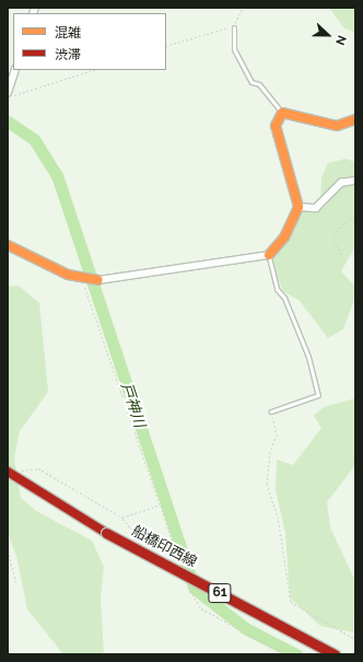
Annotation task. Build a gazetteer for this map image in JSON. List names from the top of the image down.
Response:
{
  "streets": {
    "main road": ["船橋印西線", "61"]
  },
  "water": ["戸神川"],
  "legend": ["混雑", "渋滞"],
  "north": "right"
}
